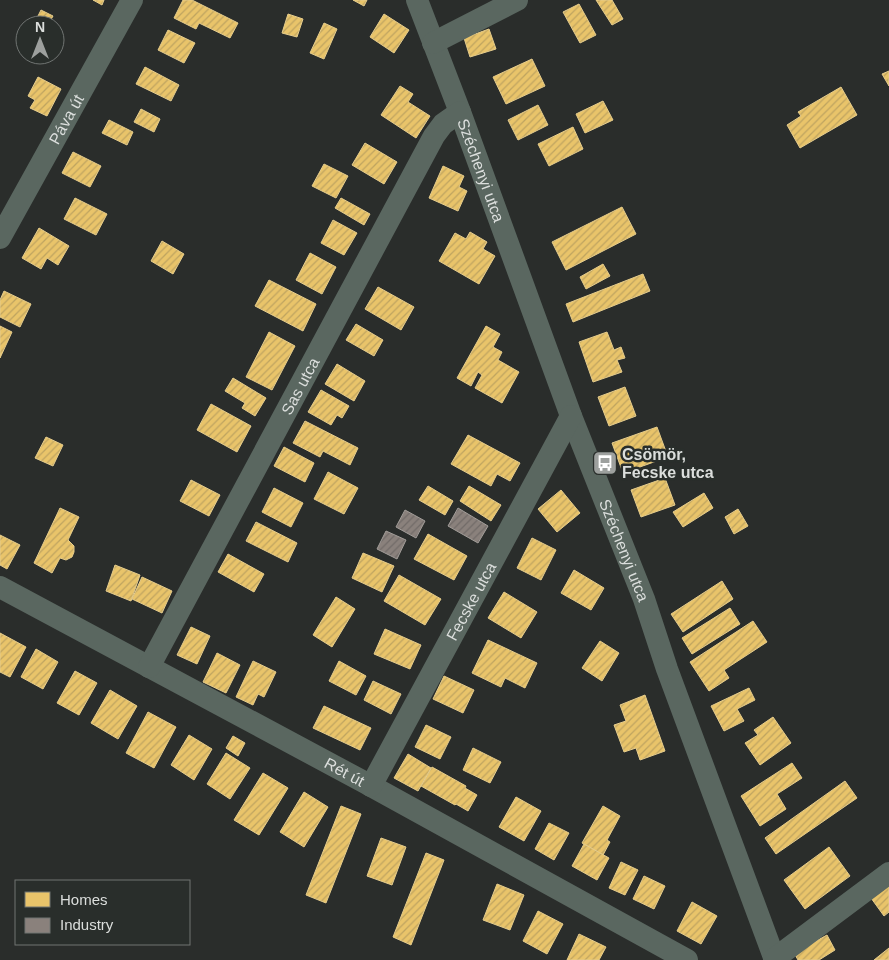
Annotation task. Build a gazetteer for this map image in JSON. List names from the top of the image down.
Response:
{
  "streets": {
    "street": [
      "Páva út",
      "Széchenyi utca",
      "Sas utca",
      "Fecske utca",
      "Rét út"
    ]
  },
  "crossings": [
    ["Széchenyi utca", "Sas utca"],
    ["Széchenyi utca", "Fecske utca"],
    ["Sas utca", "Rét út"],
    ["Fecske utca", "Rét út"]
  ],
  "places": {
    "bus stop": ["Csömör, Fecske utca"]
  },
  "legend": ["Homes", "Industry"],
  "north": "top"
}
